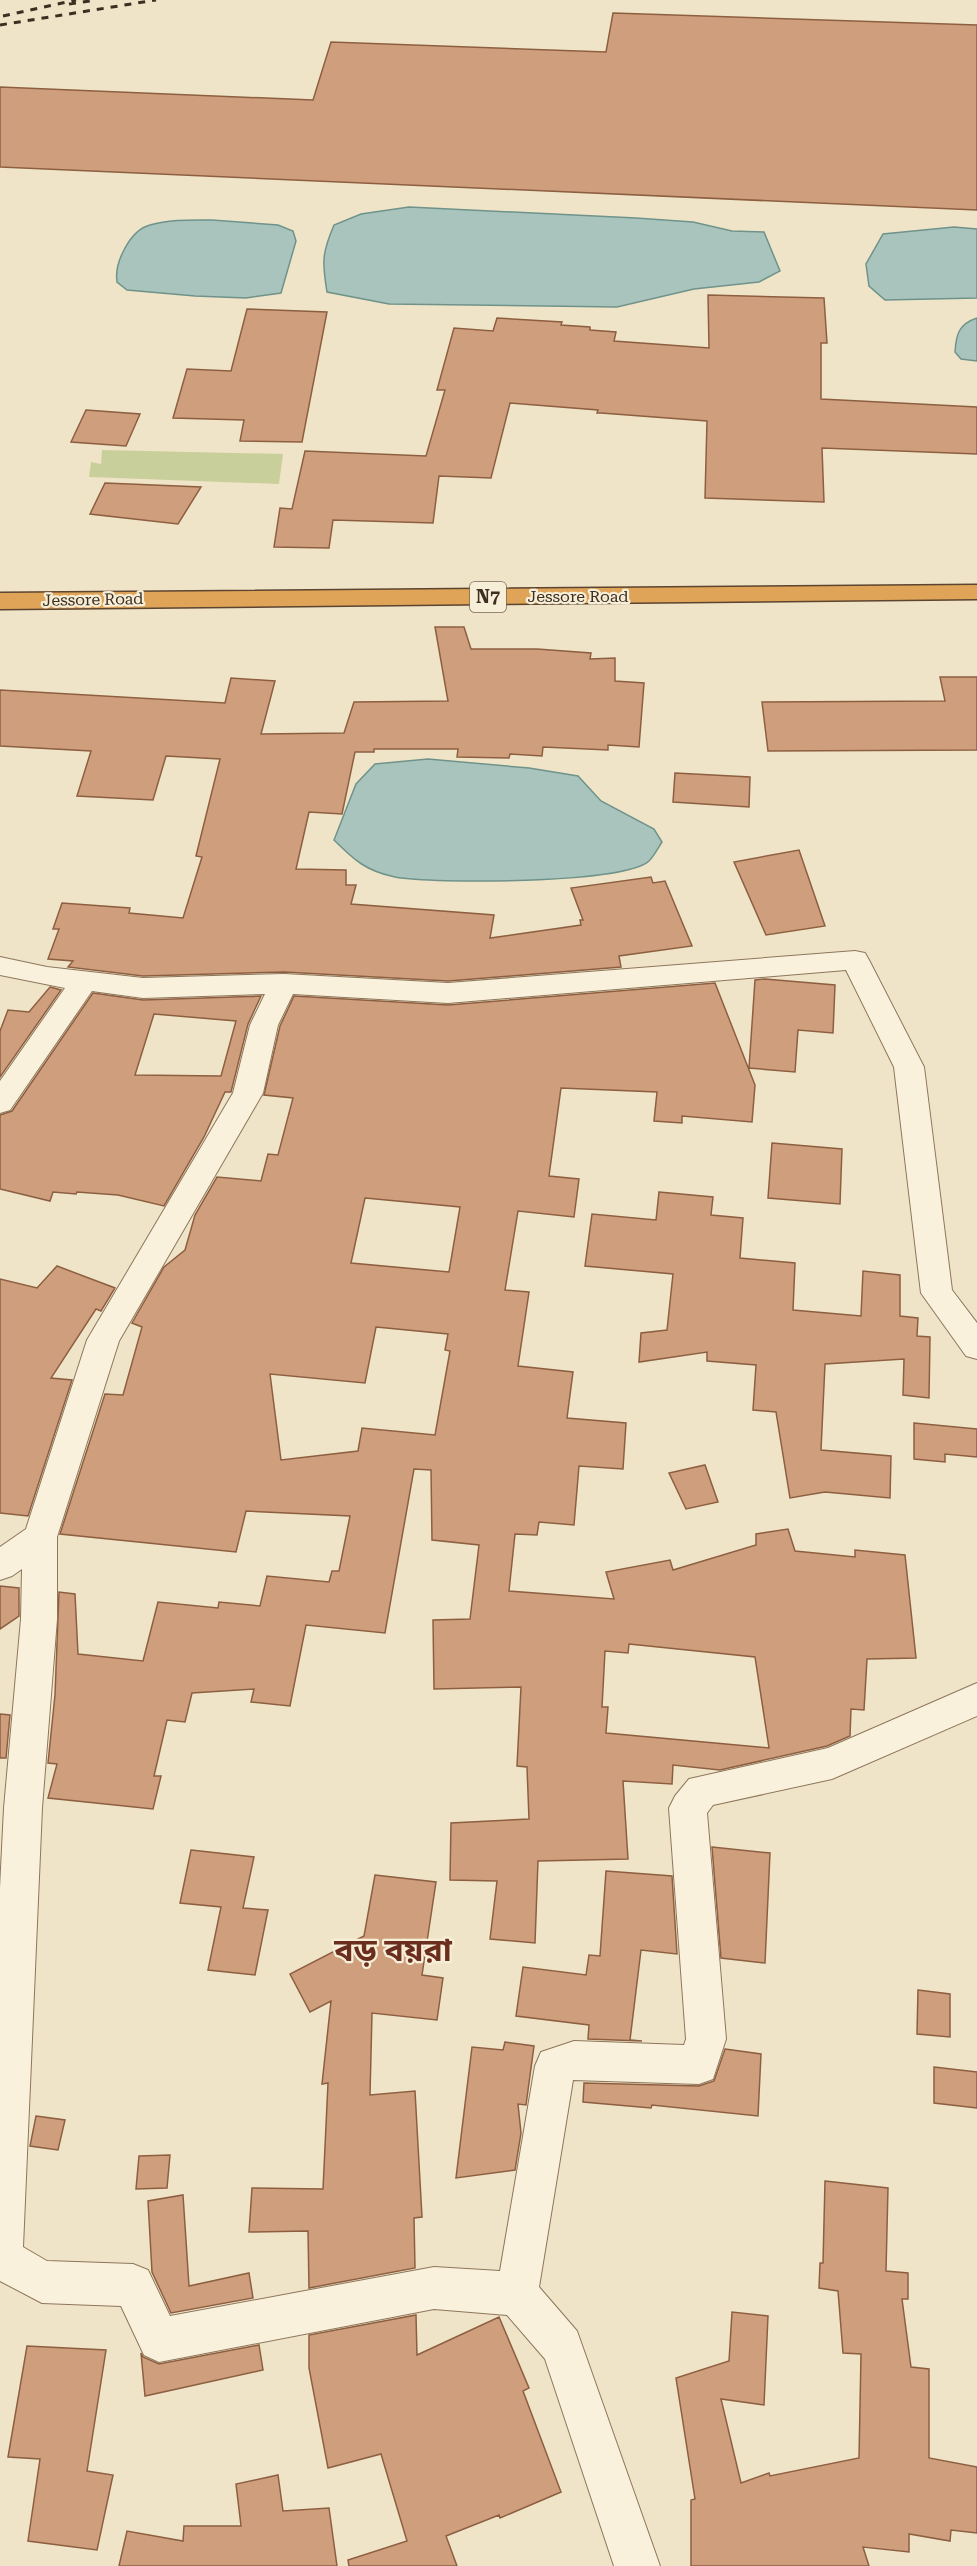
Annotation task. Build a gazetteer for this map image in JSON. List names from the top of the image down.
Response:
{
  "streets": {
    "highway": ["Jessore Road", "N7"]
  },
  "districts": ["বড় বয়রা"]
}
